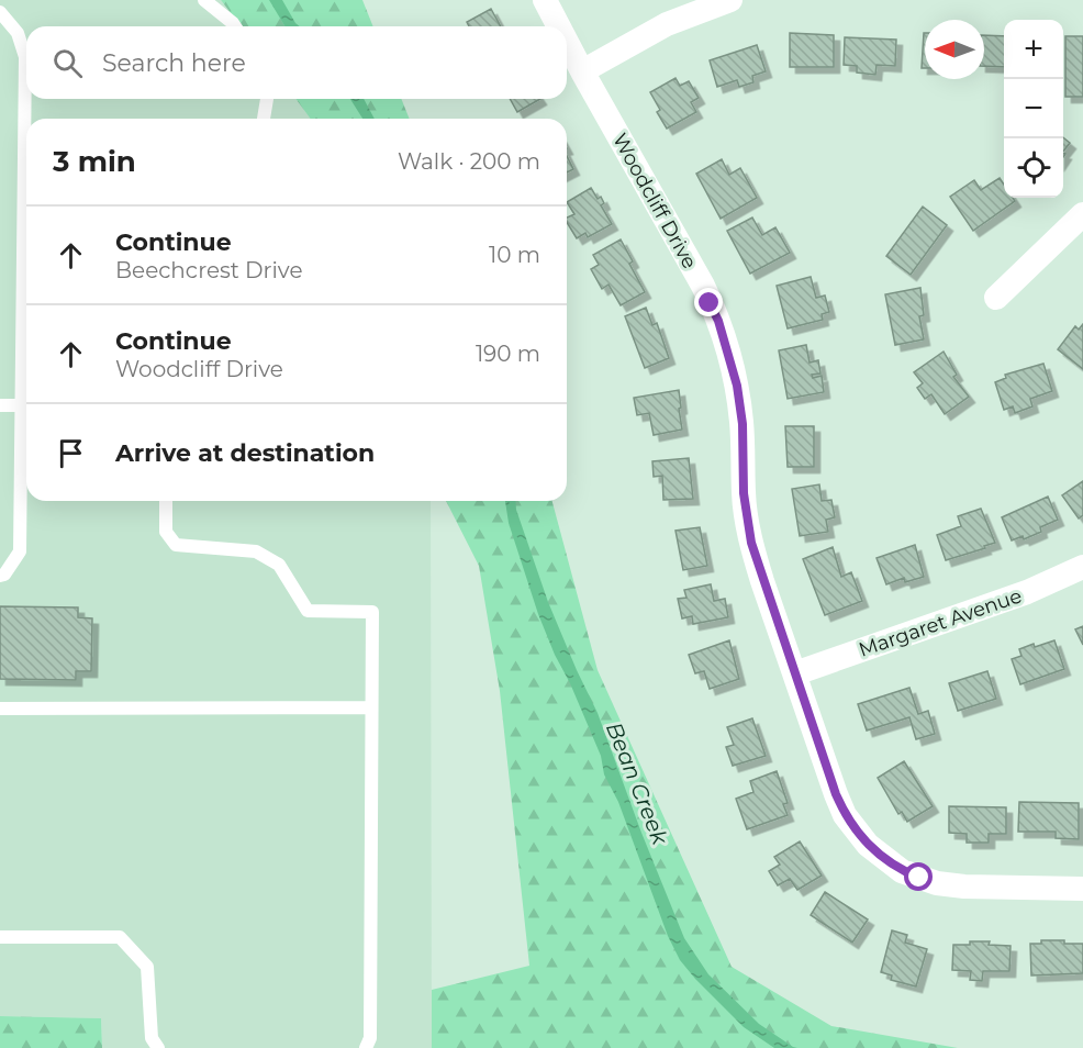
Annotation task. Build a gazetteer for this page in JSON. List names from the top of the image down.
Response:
{
  "streets": {
    "street": ["Woodcliff Drive", "Margaret Avenue"]
  },
  "crossings": [
    ["Woodcliff Drive", "Margaret Avenue"]
  ],
  "water": ["Bean Creek"],
  "north": "left",
  "page": {
    "map_buttons": ["+", "−"],
    "search": "Search here",
    "heading": ["3 min", "Walk · 200 m"],
    "list": [
      ["Continue", "Beechcrest Drive", "10 m"],
      ["Continue", "Woodcliff Drive", "190 m"],
      "Arrive at destination"
    ]
  }
}
